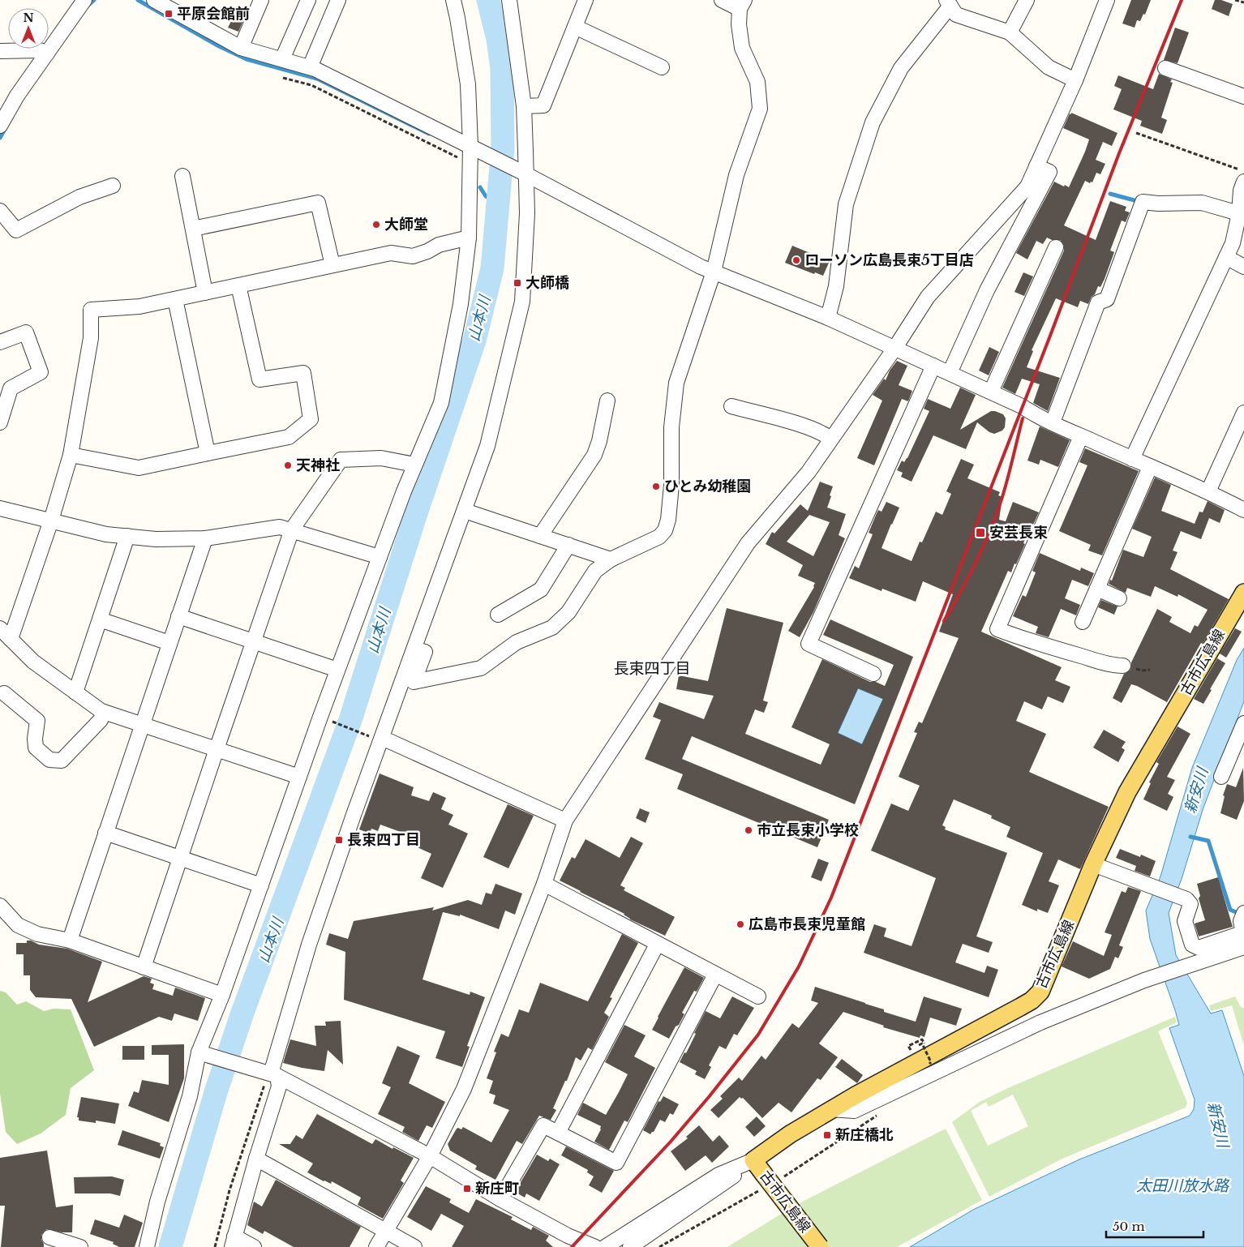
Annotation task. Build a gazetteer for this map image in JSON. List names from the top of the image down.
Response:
{
  "streets": {
    "main road": ["古市広島線"]
  },
  "districts": ["長束四丁目"],
  "water": ["山本川", "新安川", "太田川放水路"],
  "places": {
    "transit": [
      "平原会館前",
      "大師橋",
      "安芸長束",
      "長束四丁目",
      "新庄橋北",
      "新庄町"
    ],
    "other": [
      "大師堂",
      "ローソン広島長束5丁目店",
      "天神社",
      "ひとみ幼稚園",
      "市立長束小学校",
      "広島市長束児童館"
    ]
  },
  "scale_bar": "50 m",
  "north": "top"
}
